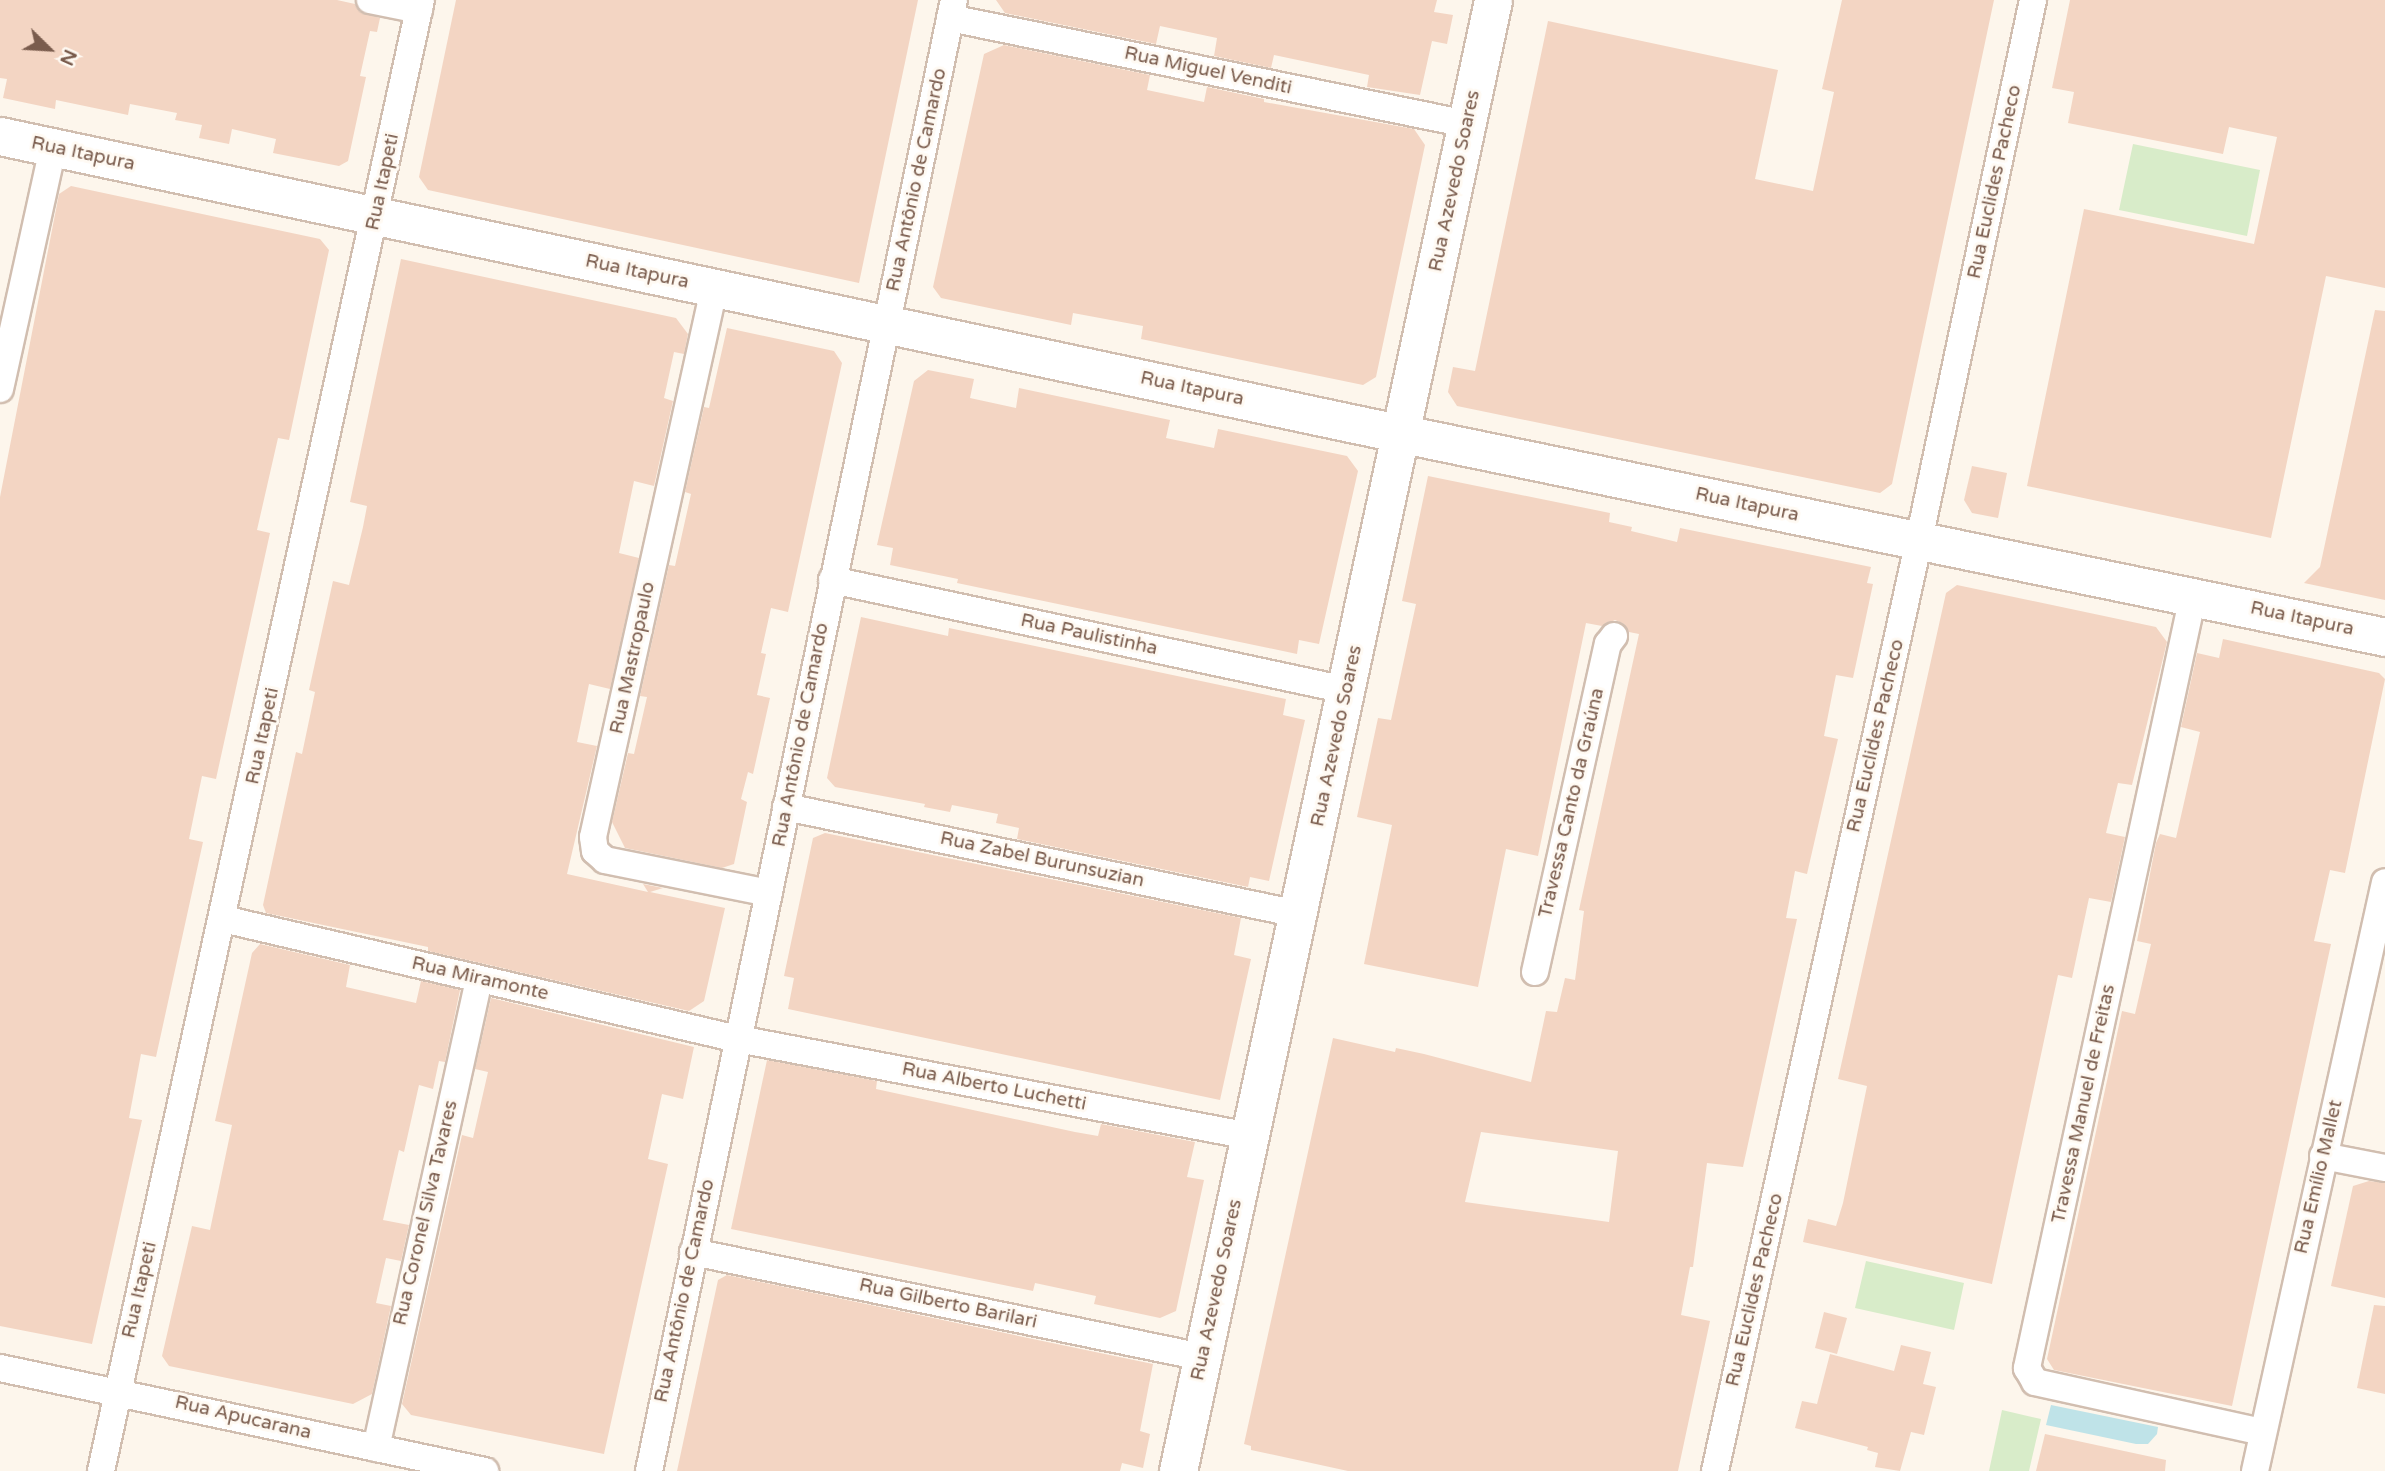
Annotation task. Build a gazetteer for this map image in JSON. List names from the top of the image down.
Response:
{
  "streets": {
    "street": [
      "Rua Miguel Venditi",
      "Rua Itapura",
      "Rua Antônio de Camardo",
      "Rua Azevedo Soares",
      "Rua Itapeti",
      "Rua Euclides Pacheco",
      "Rua Paulistinha",
      "Rua Mastropaulo",
      "Travessa Canto da Graúna",
      "Rua Zabel Burunsuzian",
      "Rua Miramonte",
      "Rua Alberto Luchetti",
      "Travessa Manuel de Freitas",
      "Rua Emílio Mallet",
      "Rua Coronel Silva Tavares",
      "Rua Gilberto Barilari",
      "Rua Apucarana"
    ]
  },
  "crossings": [
    ["Rua Miguel Venditi", "Rua Antônio de Camardo"],
    ["Rua Miguel Venditi", "Rua Azevedo Soares"],
    ["Rua Itapura", "Rua Antônio de Camardo"],
    ["Rua Itapura", "Rua Azevedo Soares"],
    ["Rua Itapura", "Rua Itapeti"],
    ["Rua Itapura", "Rua Euclides Pacheco"],
    ["Rua Itapura", "Rua Mastropaulo"],
    ["Rua Itapura", "Travessa Manuel de Freitas"],
    ["Rua Antônio de Camardo", "Rua Paulistinha"],
    ["Rua Antônio de Camardo", "Rua Mastropaulo"],
    ["Rua Antônio de Camardo", "Rua Zabel Burunsuzian"],
    ["Rua Antônio de Camardo", "Rua Miramonte"],
    ["Rua Antônio de Camardo", "Rua Alberto Luchetti"],
    ["Rua Antônio de Camardo", "Rua Gilberto Barilari"],
    ["Rua Azevedo Soares", "Rua Paulistinha"],
    ["Rua Azevedo Soares", "Rua Zabel Burunsuzian"],
    ["Rua Azevedo Soares", "Rua Alberto Luchetti"],
    ["Rua Azevedo Soares", "Rua Gilberto Barilari"],
    ["Rua Itapeti", "Rua Miramonte"],
    ["Rua Itapeti", "Rua Apucarana"],
    ["Rua Miramonte", "Rua Alberto Luchetti"],
    ["Rua Miramonte", "Rua Coronel Silva Tavares"],
    ["Travessa Manuel de Freitas", "Rua Emílio Mallet"],
    ["Rua Coronel Silva Tavares", "Rua Apucarana"]
  ],
  "north": "bottom right"
}
